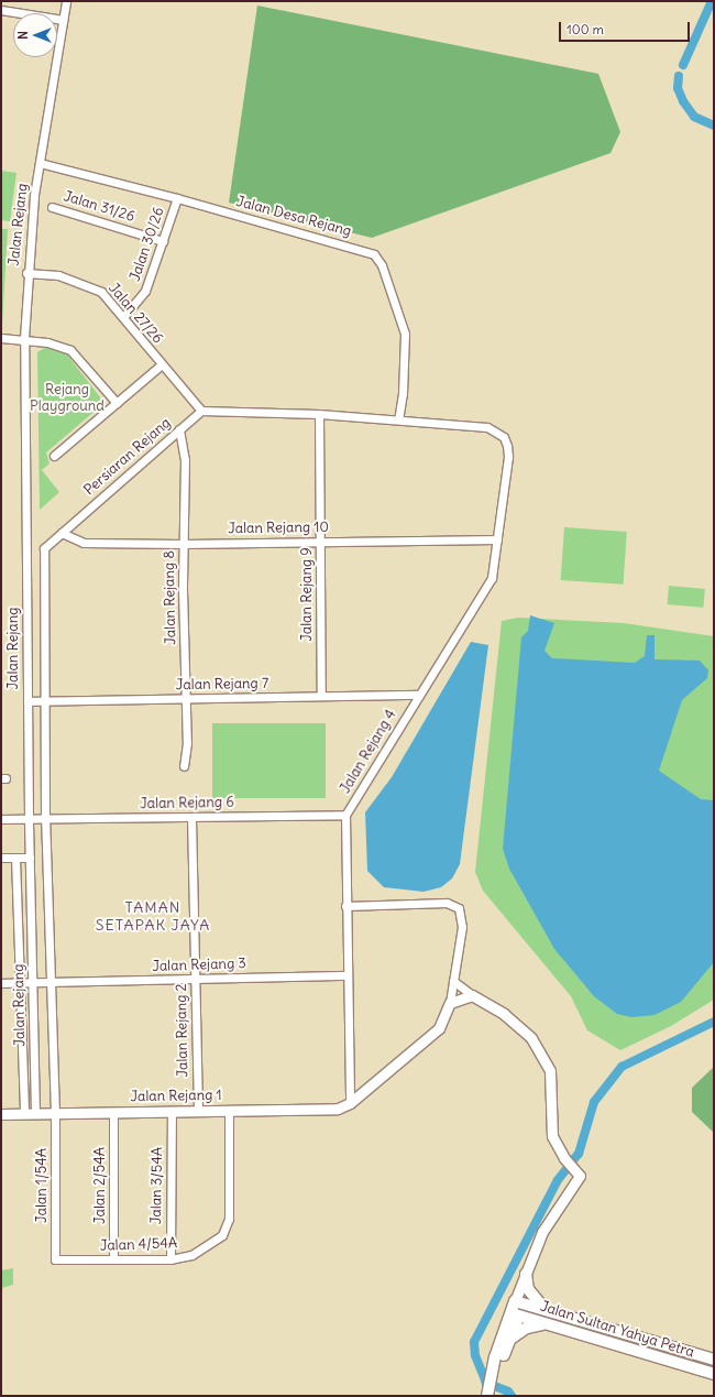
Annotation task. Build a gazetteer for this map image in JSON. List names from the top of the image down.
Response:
{
  "streets": {
    "main road": ["Jalan Sultan Yahya Petra"],
    "street": [
      "Jalan 31/26",
      "Jalan Desa Rejang",
      "Jalan Rejang",
      "Jalan 30/26",
      "Jalan 27/26",
      "Persiaran Rejang",
      "Jalan Rejang 10",
      "Jalan Rejang 9",
      "Jalan Rejang 8",
      "Jalan Rejang 7",
      "Jalan Rejang 4",
      "Jalan Rejang 6",
      "Jalan Rejang 3",
      "Jalan Rejang 2",
      "Jalan Rejang 1",
      "Jalan 1/54A",
      "Jalan 2/54A",
      "Jalan 3/54A",
      "Jalan 4/54A"
    ]
  },
  "crossings": [
    ["Jalan 31/26", "Jalan 30/26"],
    ["Jalan Desa Rejang", "Jalan Rejang"],
    ["Jalan Desa Rejang", "Jalan 30/26"],
    ["Jalan Desa Rejang", "Jalan Rejang 4"],
    ["Jalan Rejang", "Jalan 27/26"],
    ["Jalan Rejang", "Jalan Rejang 7"],
    ["Jalan Rejang", "Jalan Rejang 6"],
    ["Jalan Rejang", "Jalan Rejang 3"],
    ["Jalan Rejang", "Jalan Rejang 1"],
    ["Jalan 30/26", "Jalan 27/26"],
    ["Jalan 27/26", "Persiaran Rejang"],
    ["Persiaran Rejang", "Jalan Rejang 10"],
    ["Persiaran Rejang", "Jalan Rejang 8"],
    ["Persiaran Rejang", "Jalan Rejang 7"],
    ["Persiaran Rejang", "Jalan Rejang 6"],
    ["Persiaran Rejang", "Jalan Rejang 3"],
    ["Persiaran Rejang", "Jalan 1/54A"],
    ["Jalan Rejang 10", "Jalan Rejang 9"],
    ["Jalan Rejang 10", "Jalan Rejang 8"],
    ["Jalan Rejang 9", "Jalan Rejang 7"],
    ["Jalan Rejang 8", "Jalan Rejang 7"],
    ["Jalan Rejang 7", "Jalan Rejang 4"],
    ["Jalan Rejang 4", "Jalan Rejang 6"],
    ["Jalan Rejang 4", "Jalan Rejang 3"],
    ["Jalan Rejang 4", "Jalan Rejang 1"],
    ["Jalan Rejang 6", "Jalan Rejang 2"],
    ["Jalan Rejang 3", "Jalan Rejang 2"],
    ["Jalan Rejang 3", "Jalan 1/54A"],
    ["Jalan Rejang 2", "Jalan Rejang 1"],
    ["Jalan Rejang 1", "Jalan 1/54A"],
    ["Jalan Rejang 1", "Jalan 2/54A"],
    ["Jalan Rejang 1", "Jalan 3/54A"],
    ["Jalan Rejang 1", "Jalan 4/54A"],
    ["Jalan 1/54A", "Jalan 4/54A"],
    ["Jalan 2/54A", "Jalan 4/54A"],
    ["Jalan 3/54A", "Jalan 4/54A"]
  ],
  "districts": ["TAMAN SETAPAK JAYA"],
  "parks": ["Rejang Playground"],
  "scale_bar": "100 m",
  "north": "left"
}
